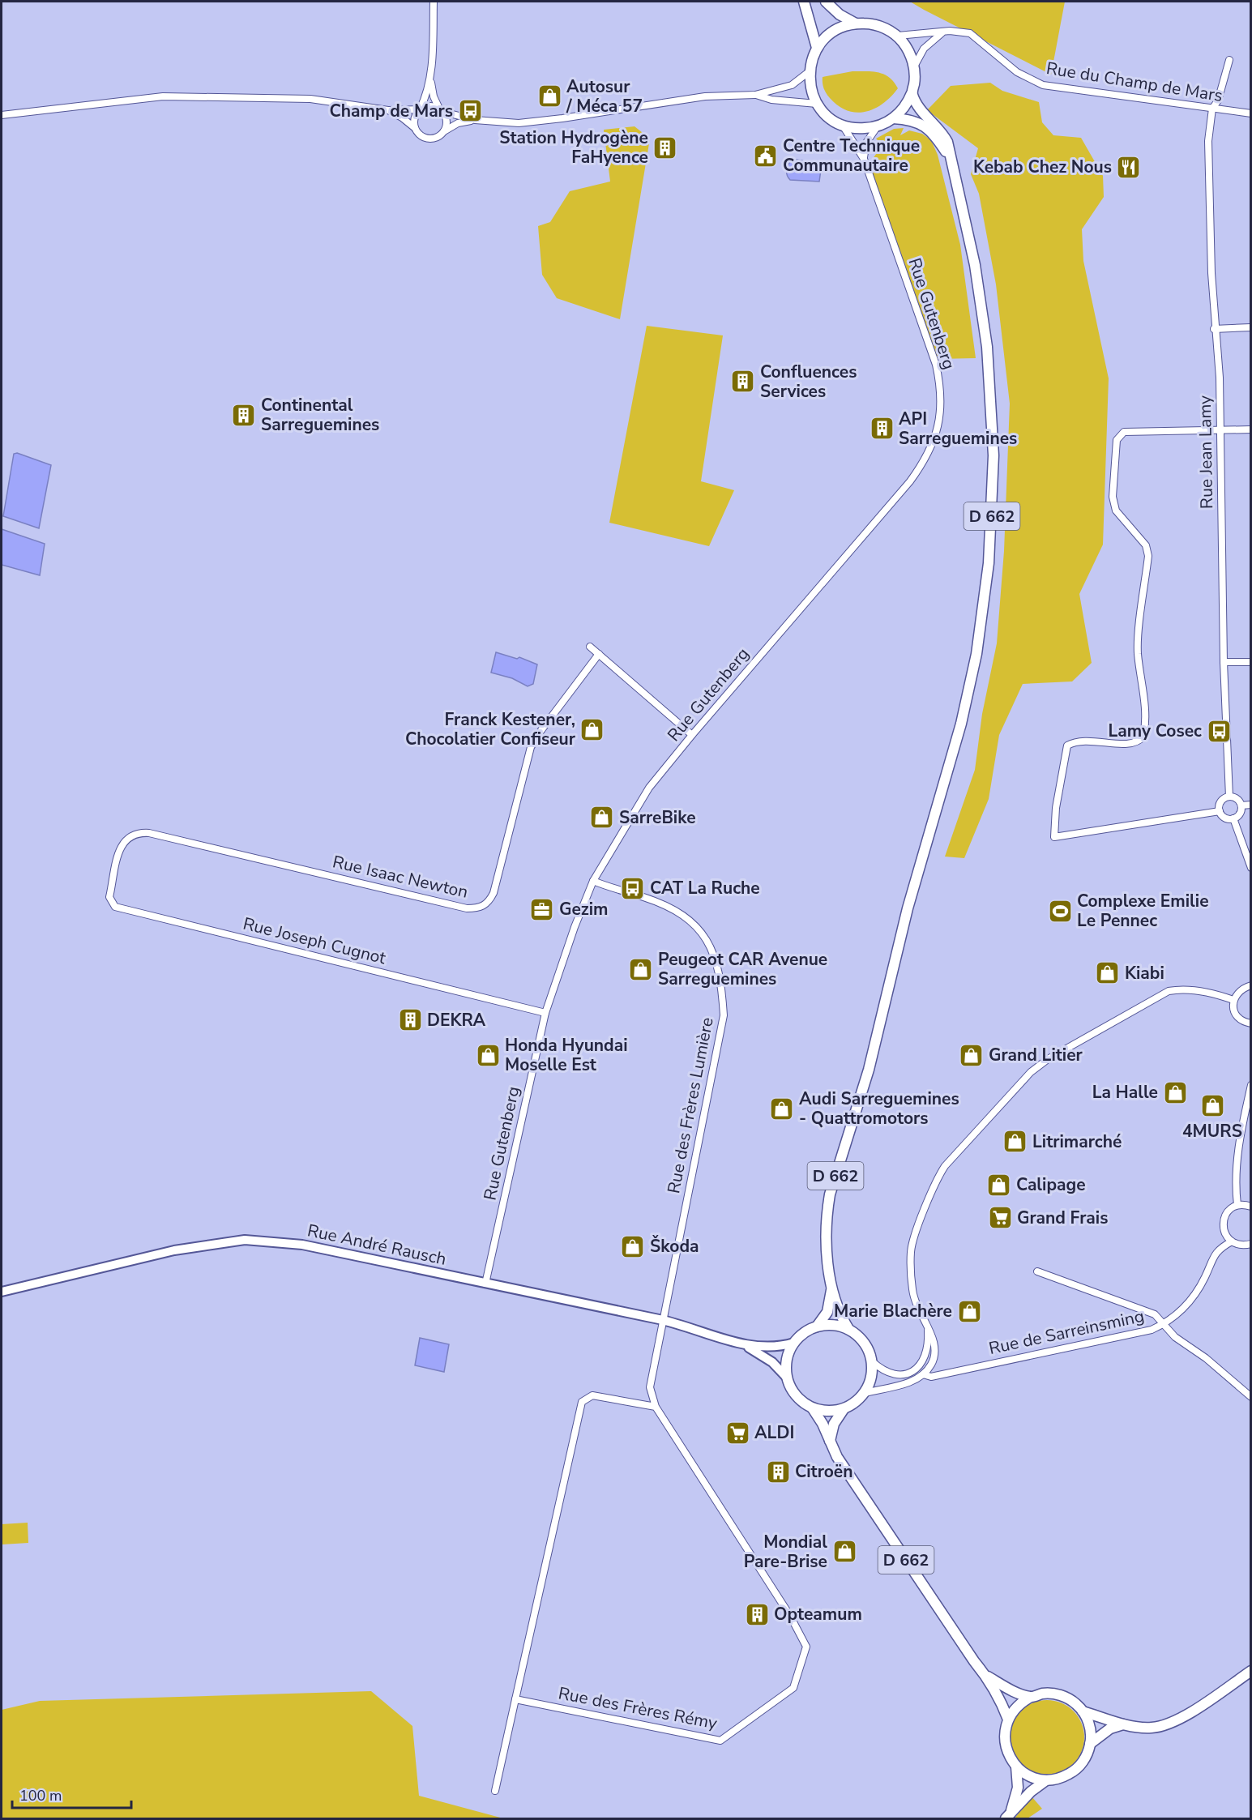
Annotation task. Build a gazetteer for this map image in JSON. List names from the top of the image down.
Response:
{
  "streets": {
    "main road": ["D 662"],
    "street": [
      "Rue du Champ de Mars",
      "Rue Gutenberg",
      "Rue Jean Lamy",
      "Rue Isaac Newton",
      "Rue Joseph Cugnot",
      "Rue des Frères Lumière",
      "Rue André Rausch",
      "Rue de Sarreinsming",
      "Rue des Frères Rémy"
    ]
  },
  "crossings": [
    ["Rue du Champ de Mars", "Rue Gutenberg"],
    ["Rue du Champ de Mars", "Rue Jean Lamy"],
    ["Rue du Champ de Mars", "D 662"],
    ["Rue Gutenberg", "D 662"],
    ["Rue Gutenberg", "Rue Joseph Cugnot"],
    ["Rue Gutenberg", "Rue des Frères Lumière"],
    ["Rue Gutenberg", "Rue André Rausch"],
    ["D 662", "Rue André Rausch"],
    ["D 662", "Rue de Sarreinsming"],
    ["Rue Isaac Newton", "Rue Joseph Cugnot"],
    ["Rue des Frères Lumière", "Rue André Rausch"],
    ["Rue des Frères Lumière", "Rue des Frères Rémy"],
    ["Rue André Rausch", "Rue de Sarreinsming"],
    ["Rue André Rausch", "Rue des Frères Rémy"]
  ],
  "places": {
    "shop": [
      "Autosur / Méca 57",
      "Franck Kestener, Chocolatier Confiseur",
      "SarreBike",
      "Peugeot CAR Avenue Sarreguemines",
      "Kiabi",
      "Honda Hyundai Moselle Est",
      "Grand Litier",
      "La Halle",
      "4MURS",
      "Audi Sarreguemines - Quattromotors",
      "Litrimarché",
      "Calipage",
      "Škoda",
      "Marie Blachère",
      "Mondial Pare-Brise"
    ],
    "bus stop": ["Champ de Mars", "Lamy Cosec", "CAT La Ruche"],
    "building": [
      "Station Hydrogène FaHyence",
      "Confluences Services",
      "Continental Sarreguemines",
      "API Sarreguemines",
      "DEKRA",
      "Citroën",
      "Opteamum"
    ],
    "public building": ["Centre Technique Communautaire"],
    "restaurant": ["Kebab Chez Nous"],
    "office": ["Gezim"],
    "sports": ["Complexe Emilie Le Pennec"],
    "supermarket": ["Grand Frais", "ALDI"]
  },
  "scale_bar": "100 m"
}
